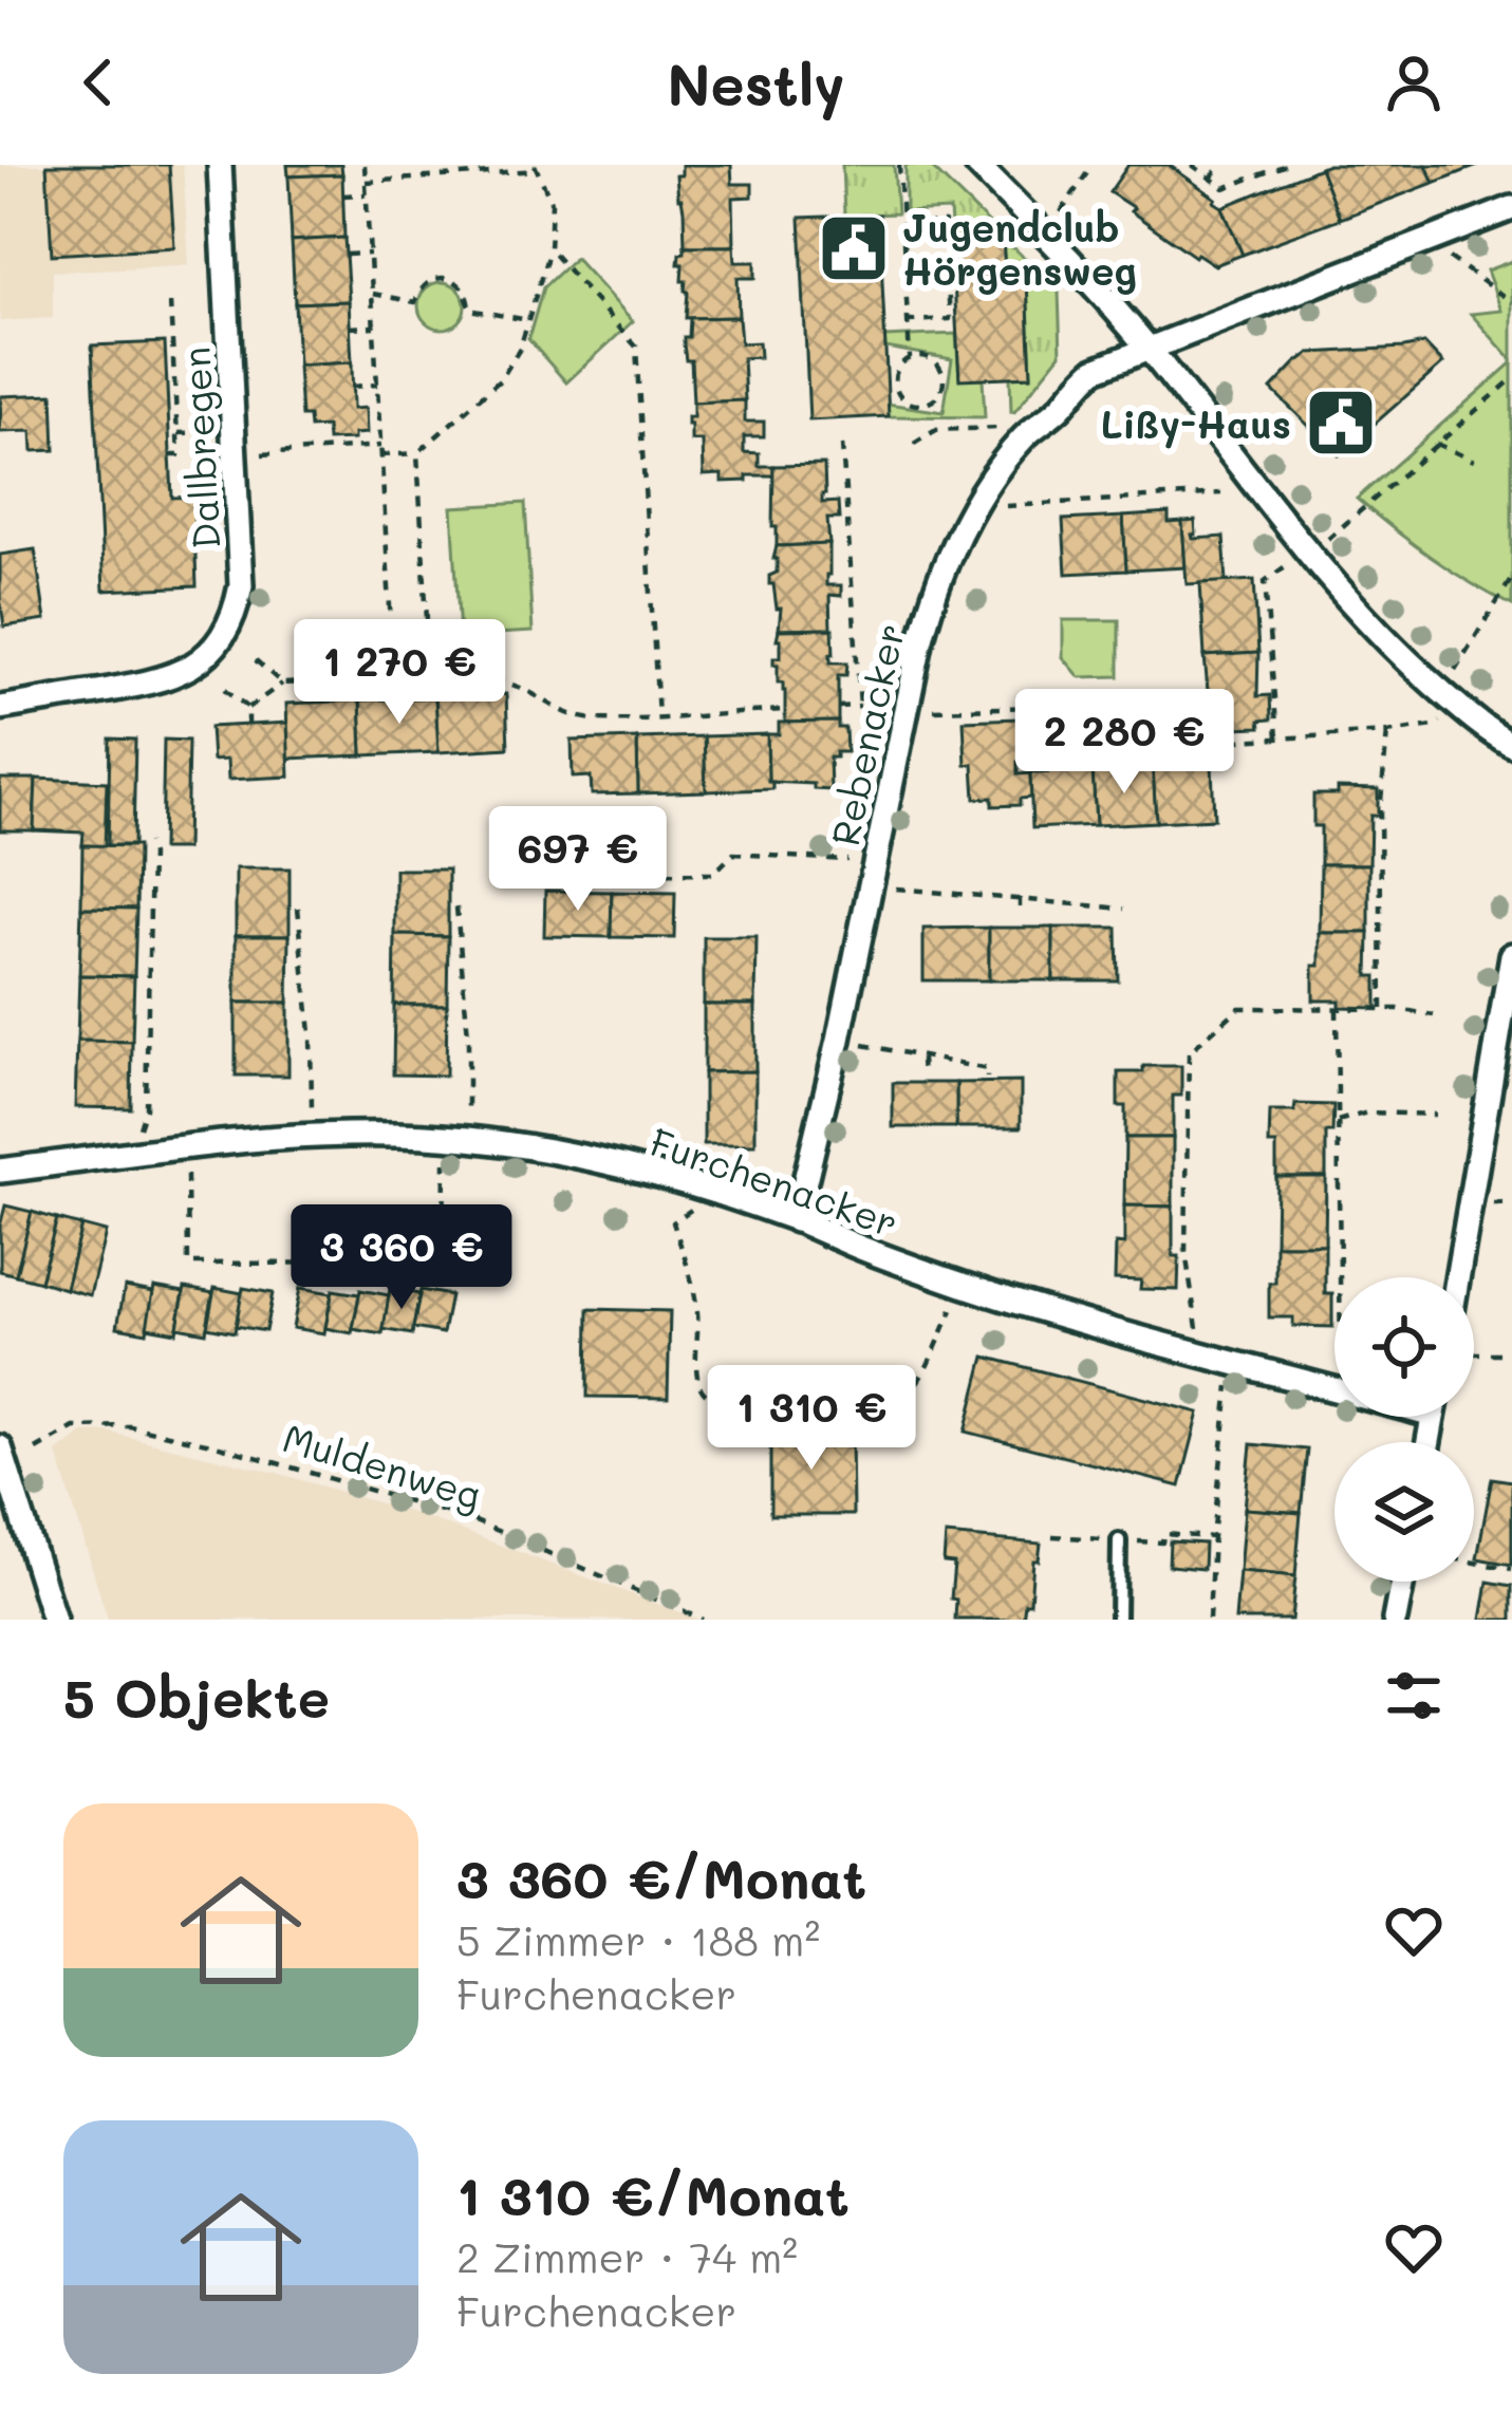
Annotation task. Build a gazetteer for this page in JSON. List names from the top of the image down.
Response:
{
  "streets": {
    "street": ["Dallbregen", "Rebenacker", "Furchenacker"],
    "path": ["Muldenweg"]
  },
  "crossings": [
    ["Rebenacker", "Furchenacker"]
  ],
  "places": {
    "public building": ["Jugendclub Hörgensweg", "Lißy-Haus"]
  },
  "page": {
    "header": "Nestly",
    "price": [
      "1 270 €",
      "2 280 €",
      "697 €",
      "3 360 €",
      "1 310 €"
    ],
    "heading": "5 Objekte",
    "list": [
      {
        "name": "3 360 €/Monat",
        "note": "5 Zimmer · 188 m² · Furchenacker"
      },
      {
        "name": "1 310 €/Monat",
        "note": "2 Zimmer · 74 m² · Furchenacker"
      }
    ]
  }
}
